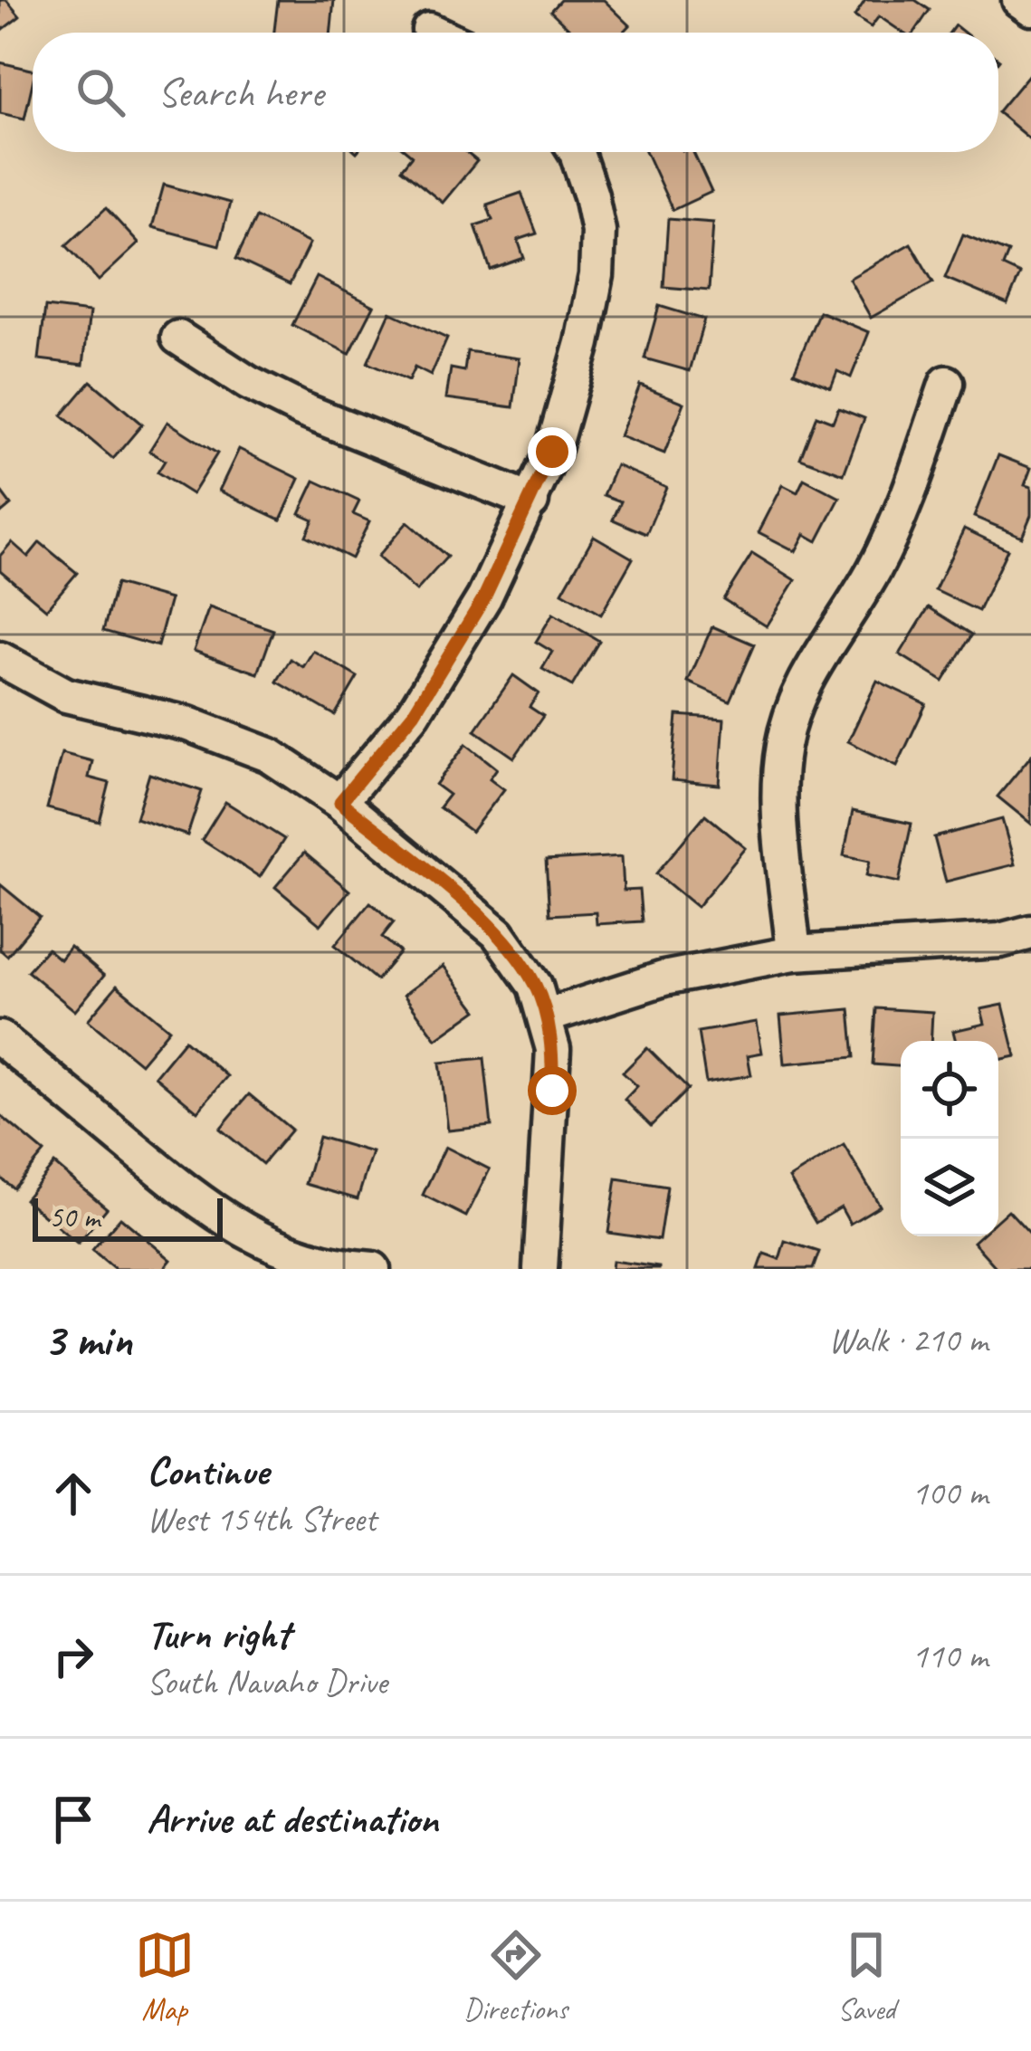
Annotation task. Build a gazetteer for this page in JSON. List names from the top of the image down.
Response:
{
  "scale_bar": "50 m",
  "page": {
    "search": "Search here",
    "scale": "50 m",
    "heading": ["3 min", "Walk · 210 m"],
    "list": [
      ["Continue", "West 154th Street", "100 m"],
      ["Turn right", "South Navaho Drive", "110 m"],
      "Arrive at destination"
    ],
    "nav": ["Map", "Directions", "Saved"]
  }
}
